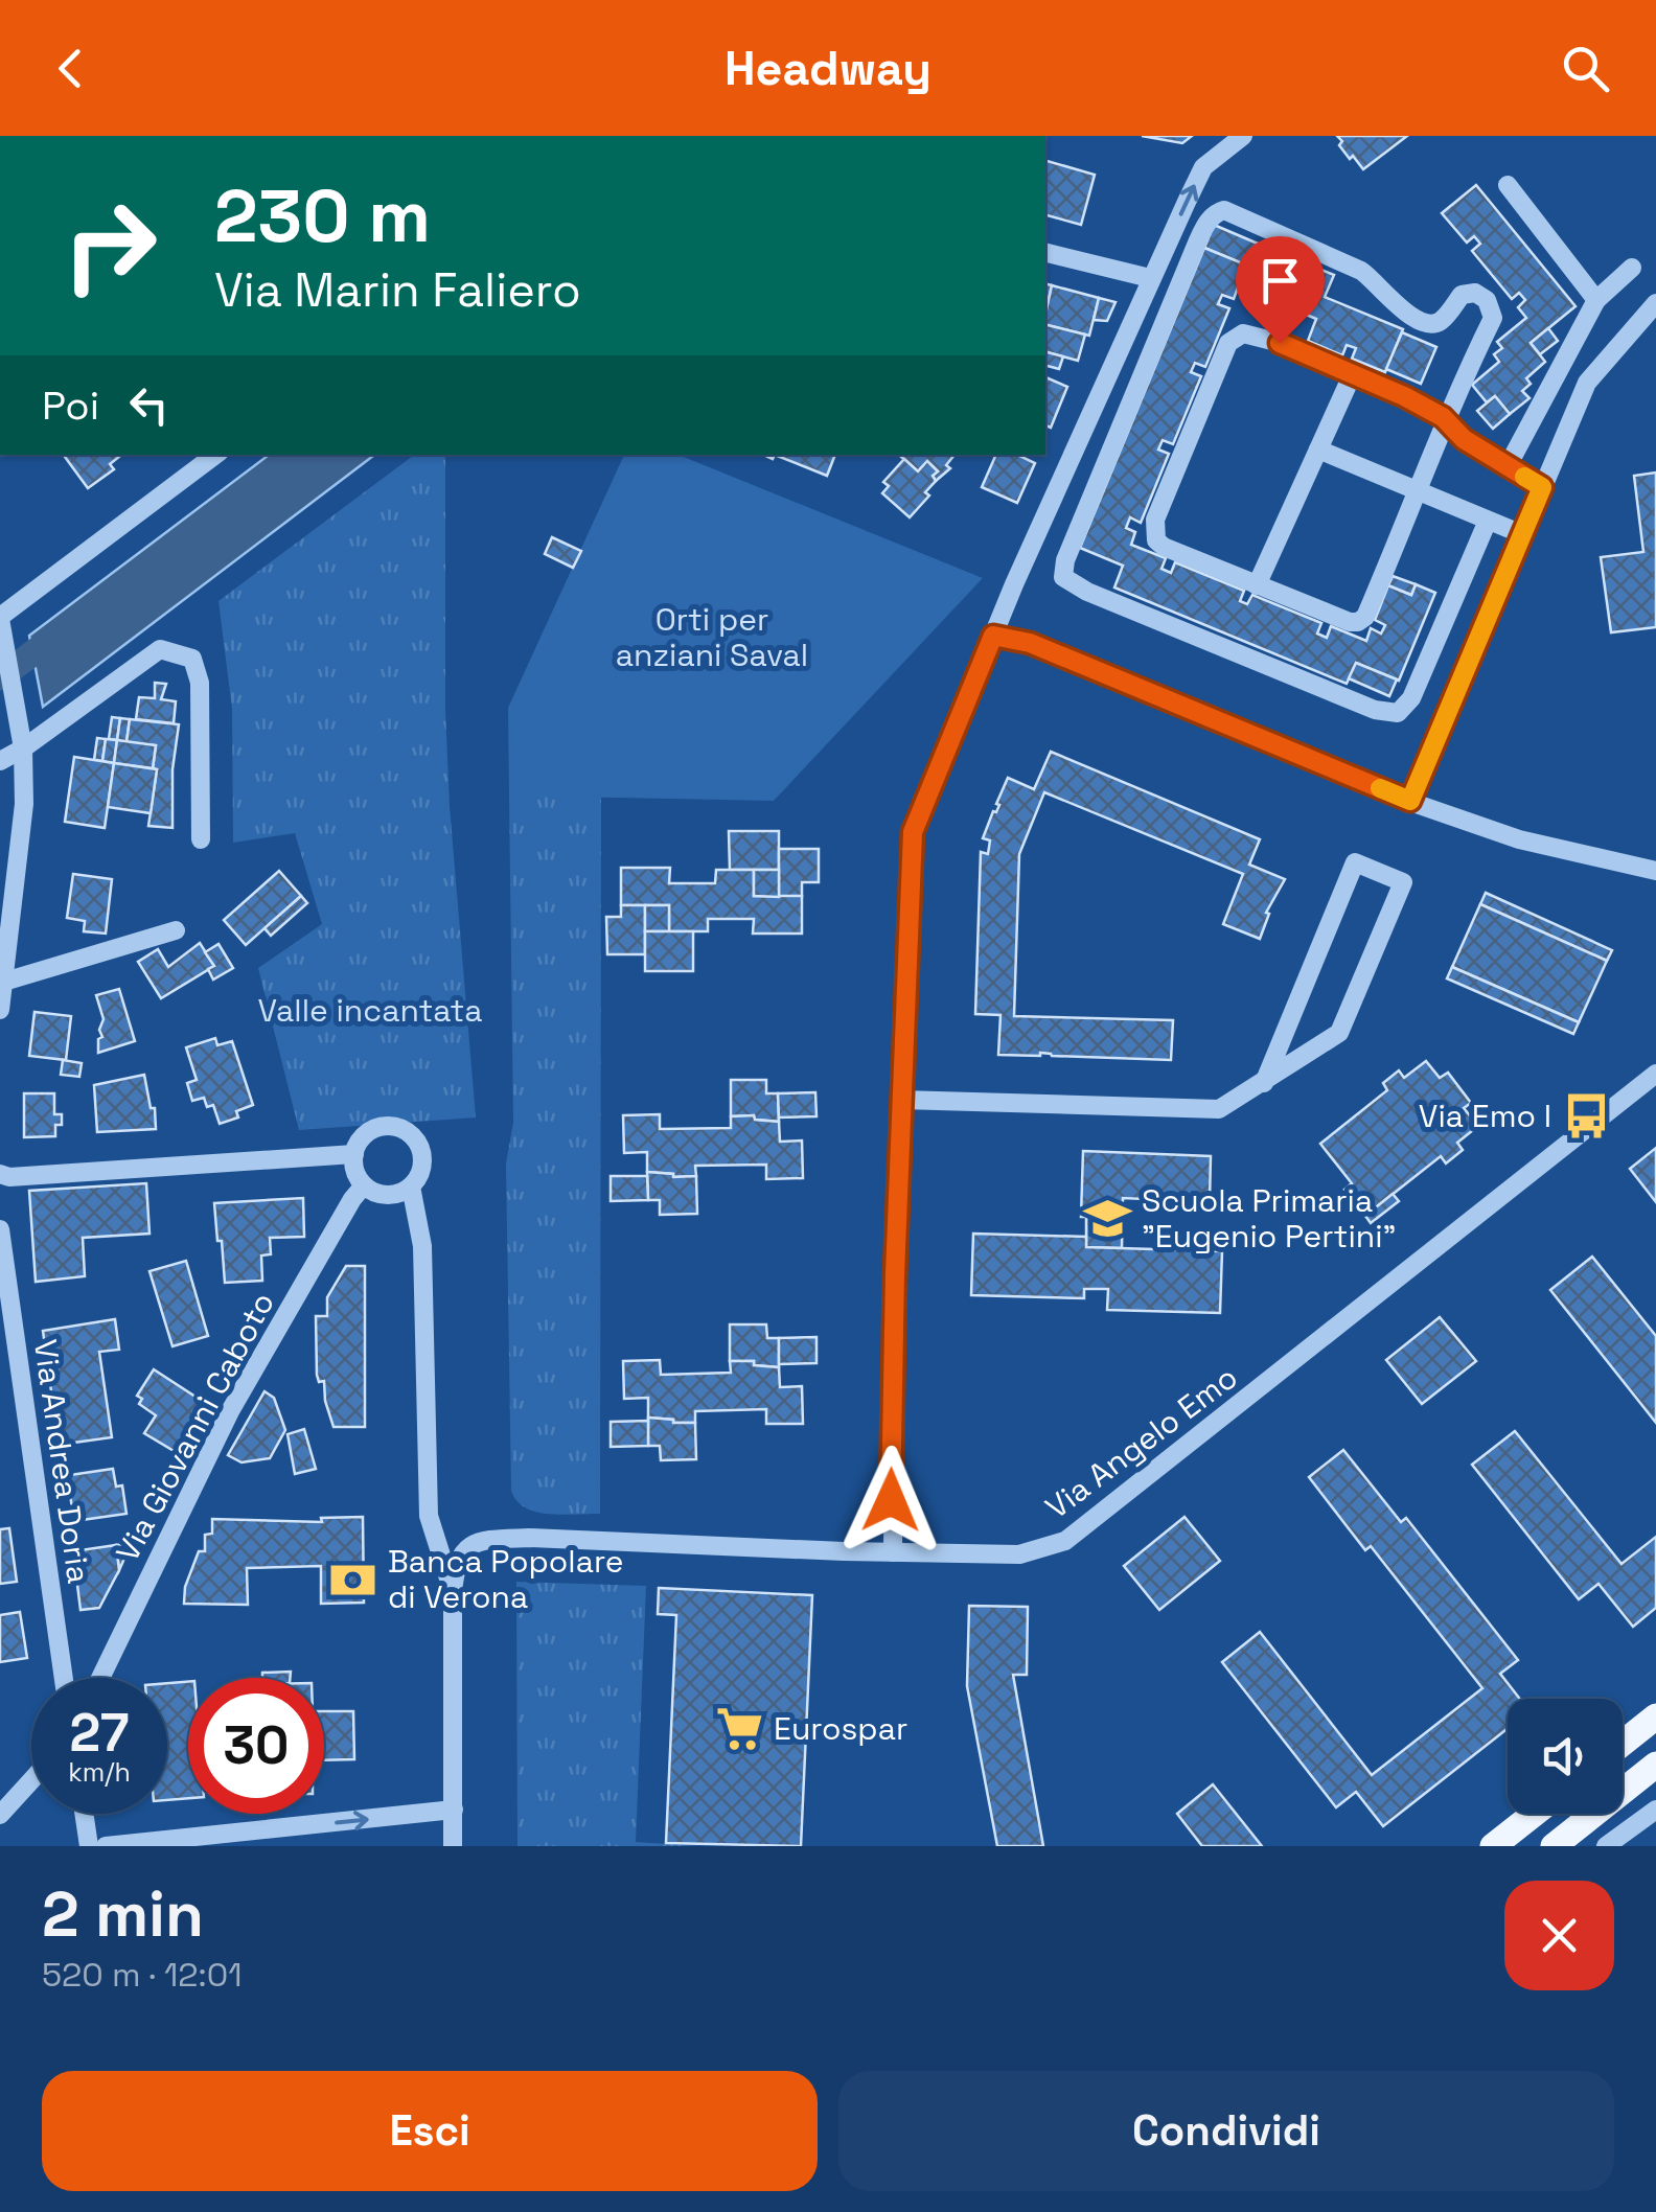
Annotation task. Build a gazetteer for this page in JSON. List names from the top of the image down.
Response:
{
  "streets": {
    "street": ["Via Giovanni Caboto", "Via Angelo Emo", "Via Andrea Doria"]
  },
  "parks": ["Orti per anziani Saval", "Valle incantata"],
  "places": {
    "bus stop": ["Via Emo I"],
    "school or university": ["Scuola Primaria \"Eugenio Pertini\""],
    "bank": ["Banca Popolare di Verona"],
    "supermarket": ["Eurospar"]
  },
  "page": {
    "header": "Headway",
    "turn": ["230 m", "Via Marin Faliero"],
    "then": "Poi",
    "speed": "27 km/h",
    "limit": "30",
    "heading": ["2 min", "520 m · 12:01"],
    "buttons": ["Esci", "Condividi"]
  }
}
